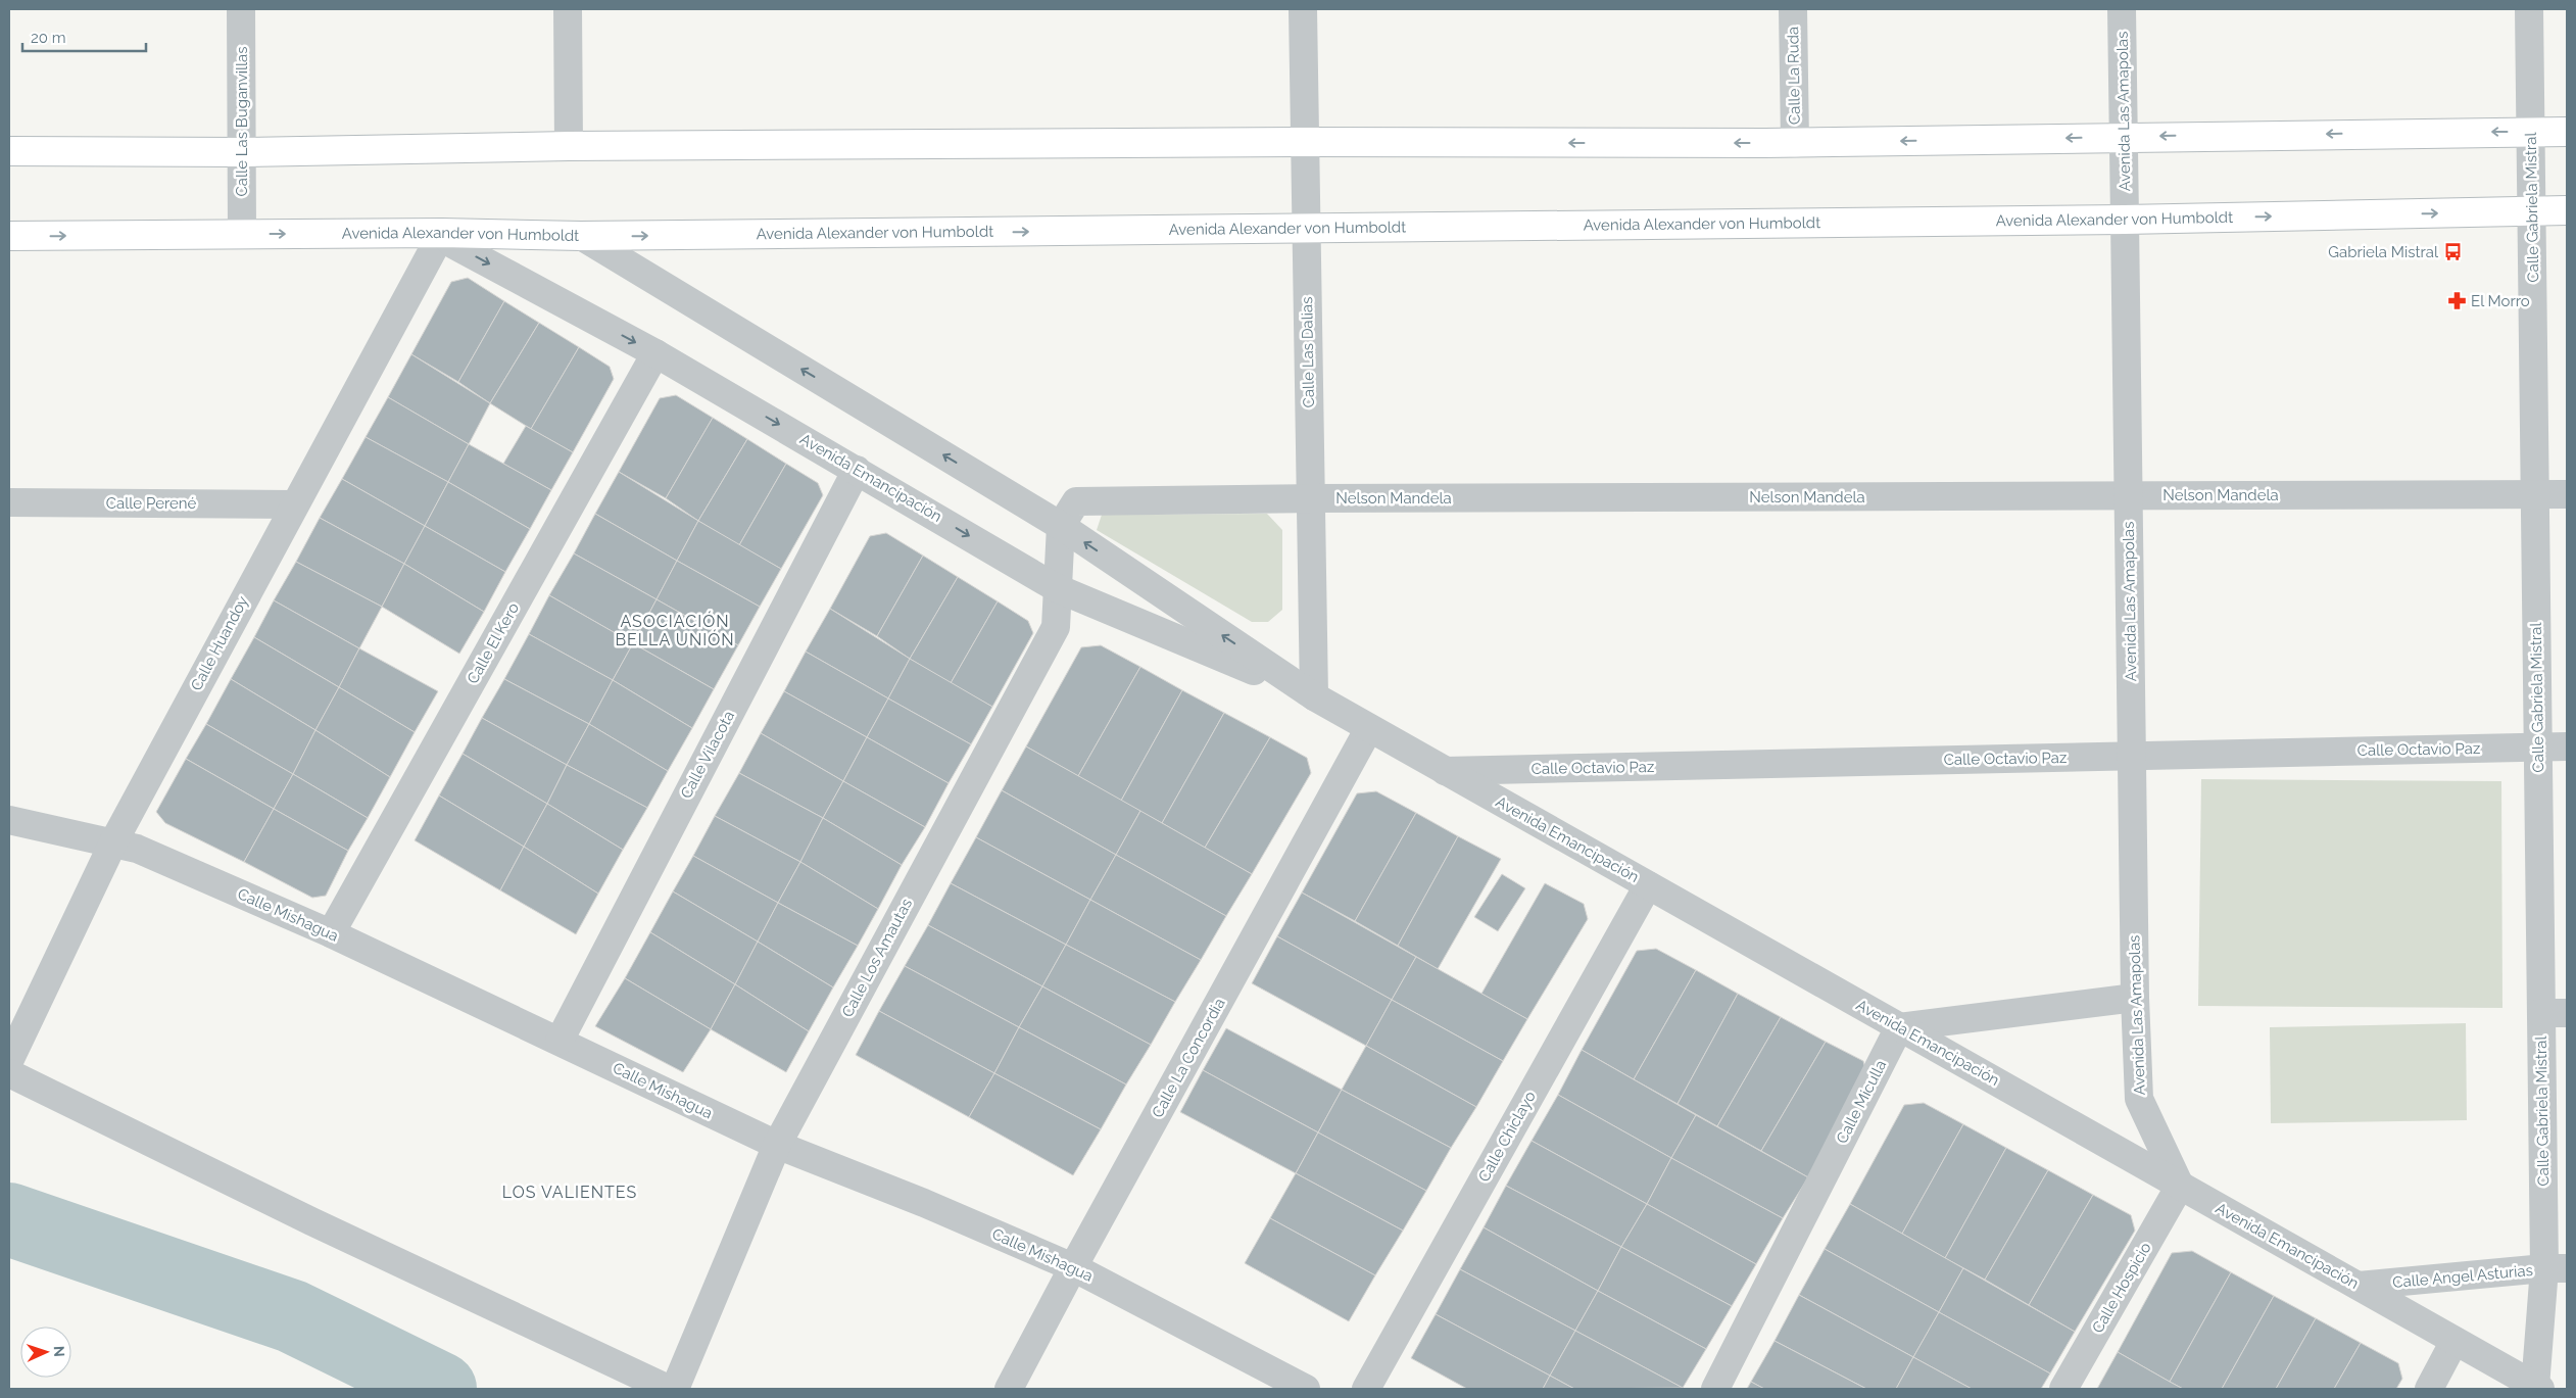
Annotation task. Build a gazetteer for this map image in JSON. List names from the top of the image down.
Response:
{
  "streets": {
    "main road": ["Avenida Alexander von Humboldt"],
    "street": [
      "Calle La Ruda",
      "Avenida Las Amapolas",
      "Calle Las Buganvillas",
      "Calle Gabriela Mistral",
      "Calle Las Dalias",
      "Avenida Emancipación",
      "Nelson Mandela",
      "Calle Perené",
      "Calle Huandoy",
      "Calle El Kero",
      "Calle Octavio Paz",
      "Calle Vilacota",
      "Calle Mishagua",
      "Calle Los Amautas",
      "Calle La Concordia",
      "Calle Miculla",
      "Calle Chiclayo",
      "Calle Angel Asturias",
      "Calle Hospicio"
    ]
  },
  "crossings": [
    ["Avenida Las Amapolas", "Avenida Alexander von Humboldt"],
    ["Avenida Las Amapolas", "Avenida Emancipación"],
    ["Avenida Las Amapolas", "Nelson Mandela"],
    ["Avenida Las Amapolas", "Calle Octavio Paz"],
    ["Avenida Las Amapolas", "Calle Hospicio"],
    ["Calle Las Buganvillas", "Avenida Alexander von Humboldt"],
    ["Calle Gabriela Mistral", "Avenida Alexander von Humboldt"],
    ["Calle Gabriela Mistral", "Avenida Emancipación"],
    ["Calle Gabriela Mistral", "Nelson Mandela"],
    ["Calle Gabriela Mistral", "Calle Octavio Paz"],
    ["Calle Gabriela Mistral", "Calle Angel Asturias"],
    ["Avenida Alexander von Humboldt", "Calle Las Dalias"],
    ["Avenida Alexander von Humboldt", "Avenida Emancipación"],
    ["Avenida Alexander von Humboldt", "Calle Huandoy"],
    ["Calle Las Dalias", "Avenida Emancipación"],
    ["Calle Las Dalias", "Nelson Mandela"],
    ["Avenida Emancipación", "Nelson Mandela"],
    ["Avenida Emancipación", "Calle Huandoy"],
    ["Avenida Emancipación", "Calle El Kero"],
    ["Avenida Emancipación", "Calle Octavio Paz"],
    ["Avenida Emancipación", "Calle Vilacota"],
    ["Avenida Emancipación", "Calle Los Amautas"],
    ["Avenida Emancipación", "Calle La Concordia"],
    ["Avenida Emancipación", "Calle Miculla"],
    ["Avenida Emancipación", "Calle Chiclayo"],
    ["Avenida Emancipación", "Calle Angel Asturias"],
    ["Avenida Emancipación", "Calle Hospicio"],
    ["Nelson Mandela", "Calle Los Amautas"],
    ["Calle Perené", "Calle Huandoy"],
    ["Calle Huandoy", "Calle Mishagua"],
    ["Calle El Kero", "Calle Mishagua"],
    ["Calle Vilacota", "Calle Mishagua"],
    ["Calle Mishagua", "Calle Los Amautas"],
    ["Calle Mishagua", "Calle La Concordia"]
  ],
  "districts": ["ASOCIACIÓN BELLA UNIÓN", "LOS VALIENTES"],
  "places": {
    "bus stop": ["Gabriela Mistral"],
    "pharmacy": ["El Morro"]
  },
  "scale_bar": "20 m",
  "north": "right"
}
